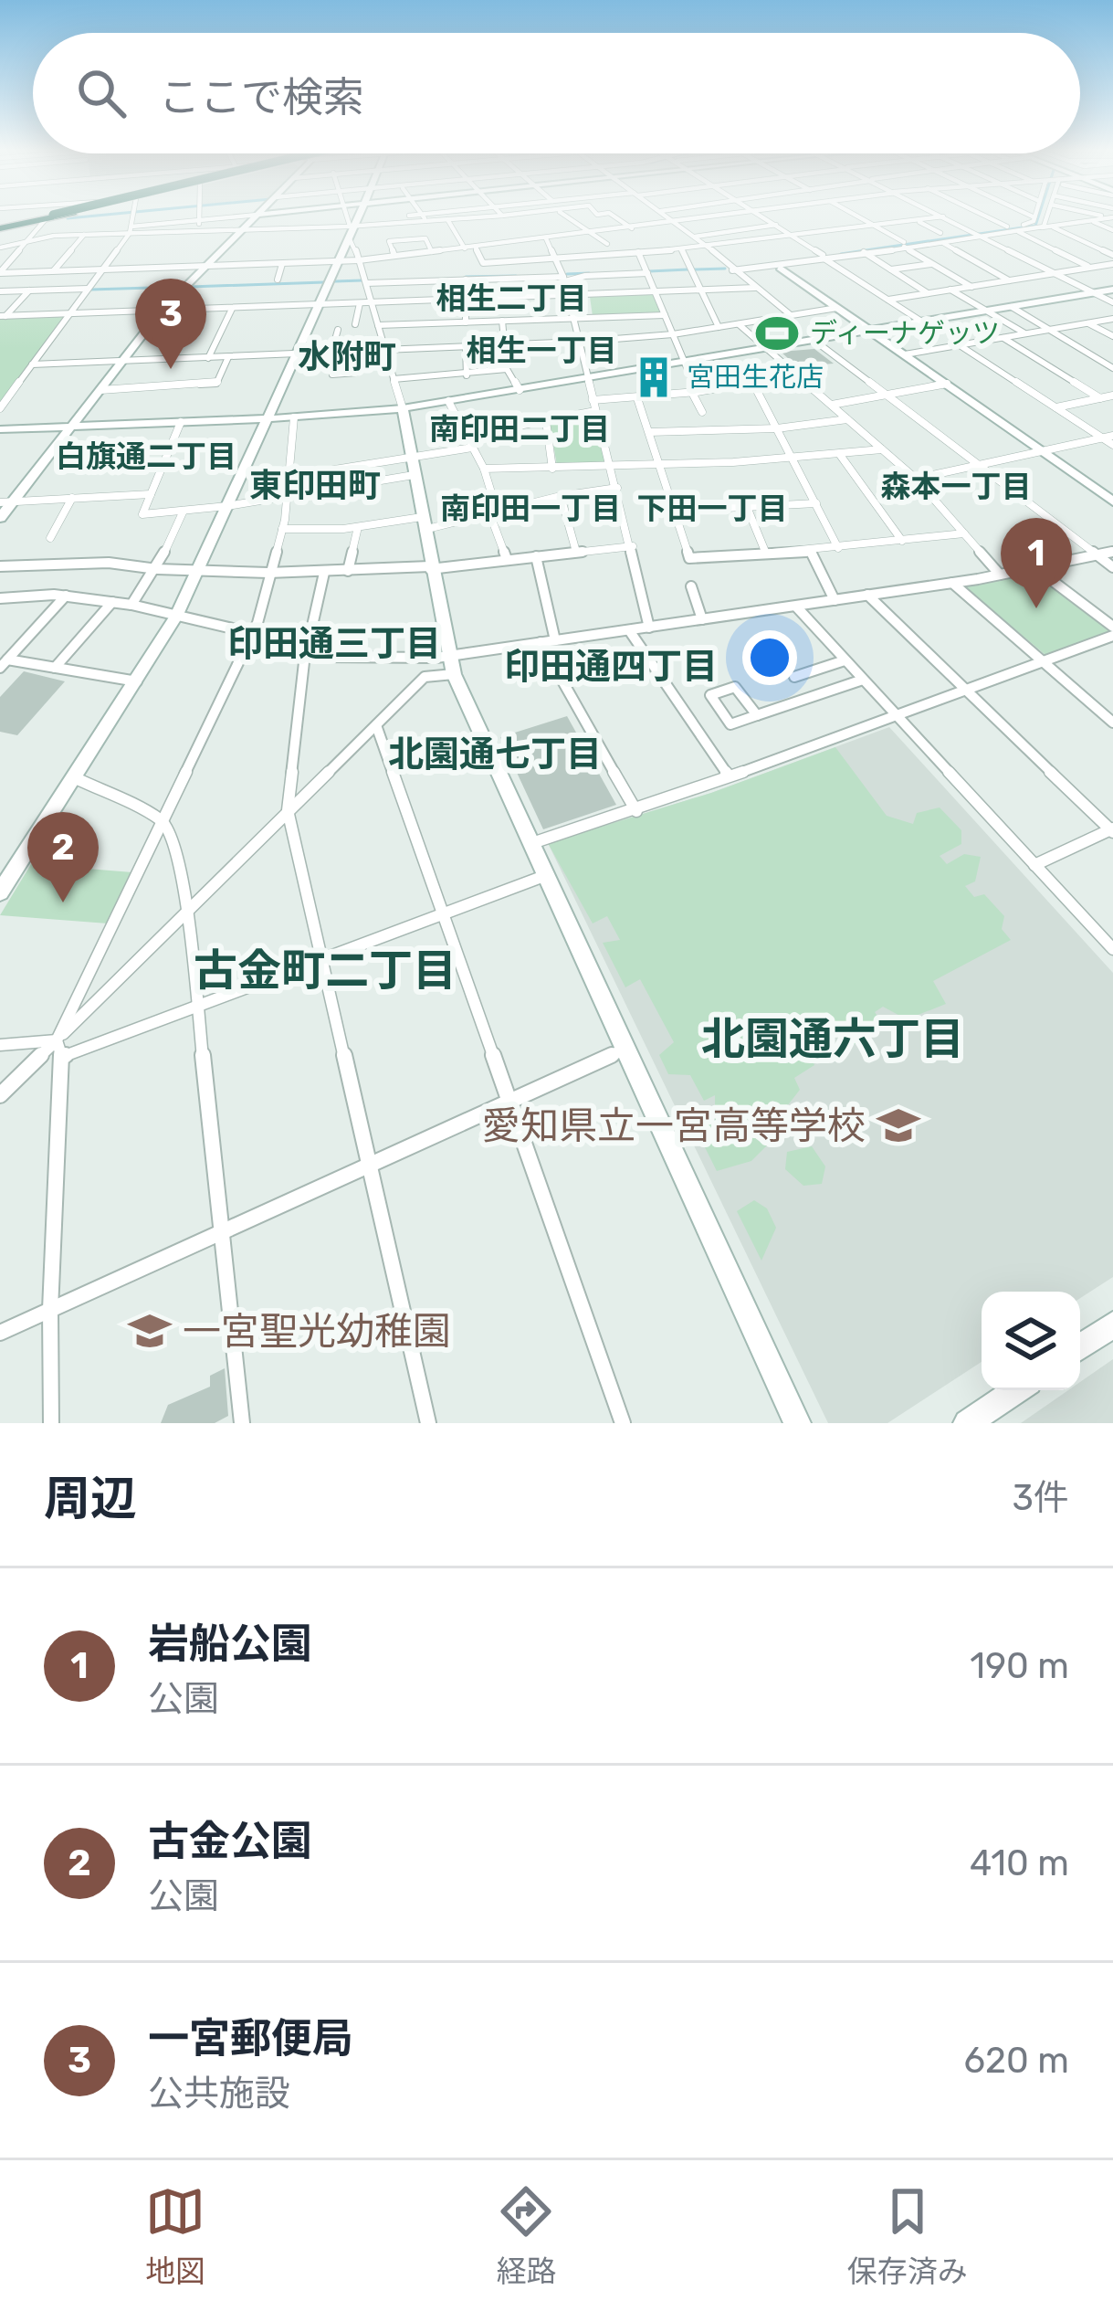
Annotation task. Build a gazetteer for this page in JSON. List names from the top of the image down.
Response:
{
  "districts": [
    "相生二丁目",
    "相生一丁目",
    "水附町",
    "南印田二丁目",
    "白旗通二丁目",
    "東印田町",
    "森本一丁目",
    "南印田一丁目",
    "下田一丁目",
    "印田通三丁目",
    "印田通四丁目",
    "北園通七丁目",
    "古金町二丁目",
    "北園通六丁目"
  ],
  "places": {
    "sports": ["ディーナゲッツ"],
    "building": ["宮田生花店"],
    "school or university": ["愛知県立一宮高等学校", "一宮聖光幼稚園"]
  },
  "page": {
    "search": "ここで検索",
    "pins": ["3", "1", "2"],
    "heading": ["周辺", "3件"],
    "list": [
      {
        "mark": "1",
        "name": "岩船公園",
        "note": "公園",
        "value": "190 m"
      },
      {
        "mark": "2",
        "name": "古金公園",
        "note": "公園",
        "value": "410 m"
      },
      {
        "mark": "3",
        "name": "一宮郵便局",
        "note": "公共施設",
        "value": "620 m"
      }
    ],
    "nav": ["地図", "経路", "保存済み"]
  }
}
